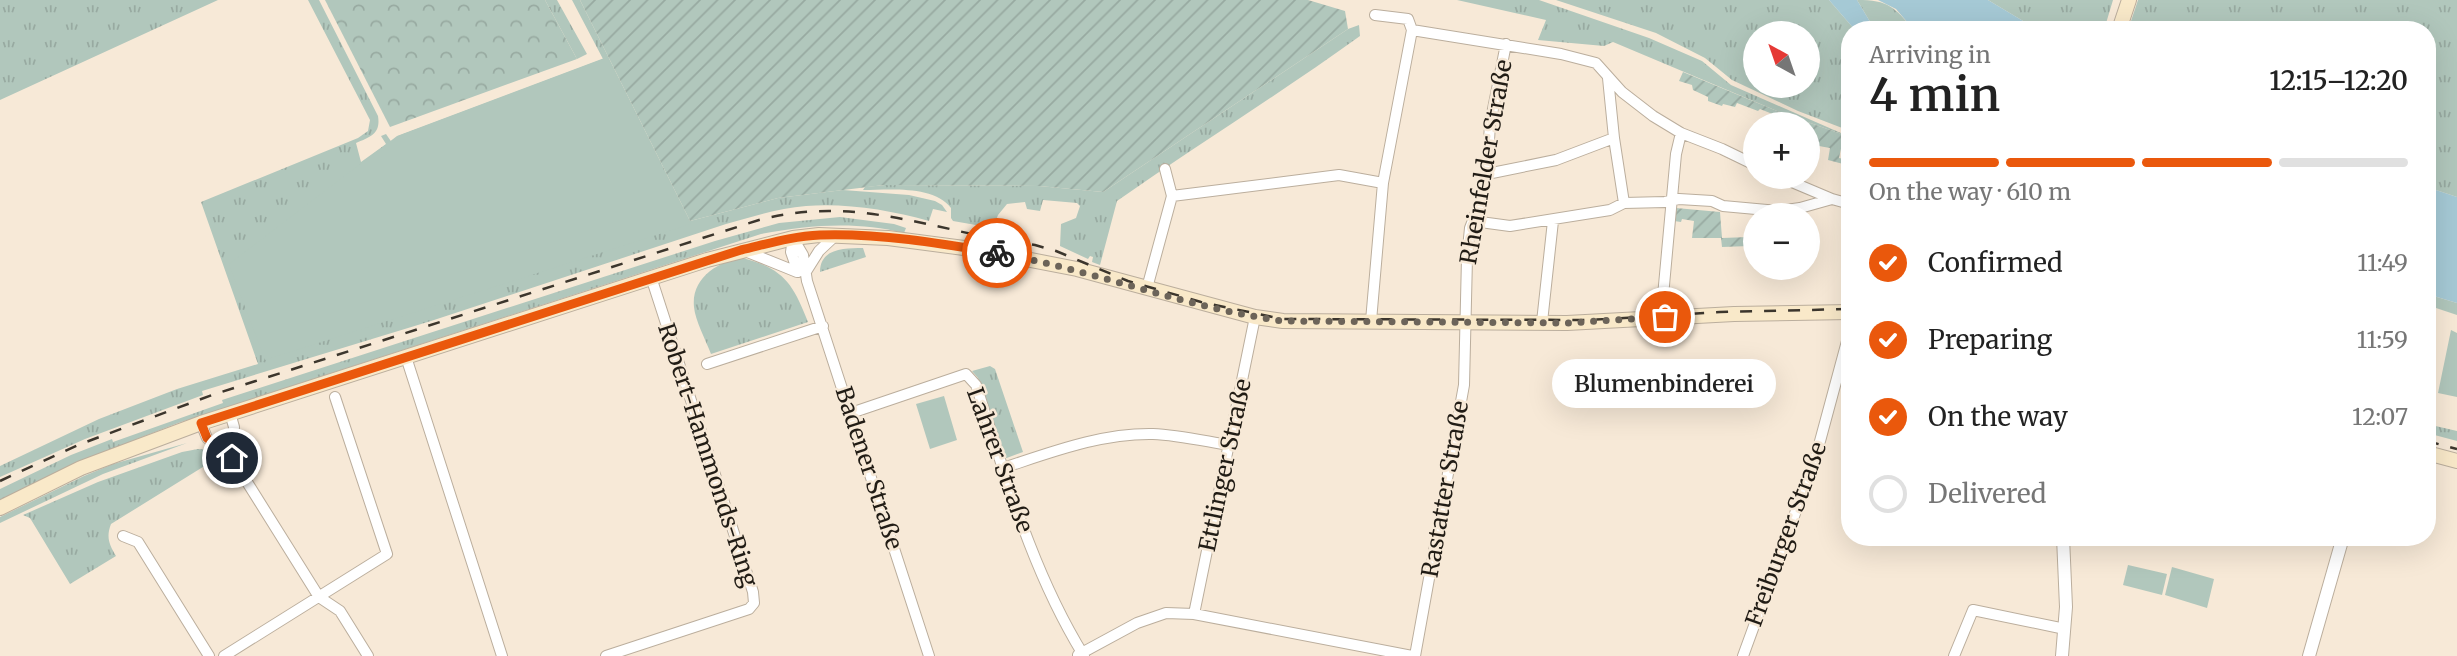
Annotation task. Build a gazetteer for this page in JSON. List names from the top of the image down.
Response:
{
  "streets": {
    "street": [
      "Rheinfelder Straße",
      "Robert-Hammonds-Ring",
      "Lahrer Straße",
      "Ettlinger Straße",
      "Badener Straße",
      "Rastatter Straße",
      "Freiburger Straße"
    ]
  },
  "crossings": [
    ["Rheinfelder Straße", "Rastatter Straße"],
    ["Lahrer Straße", "Badener Straße"]
  ],
  "places": ["Blumenbinderei"],
  "north": "top left",
  "page": {
    "map_buttons": ["+", "−"],
    "heading": ["4 min", "Arriving in", "12:15–12:20"],
    "bar": "On the way · 610 m",
    "list": [
      ["Confirmed", "11:49"],
      ["Preparing", "11:59"],
      ["On the way", "12:07"],
      "Delivered"
    ],
    "bubble": "Blumenbinderei"
  }
}
